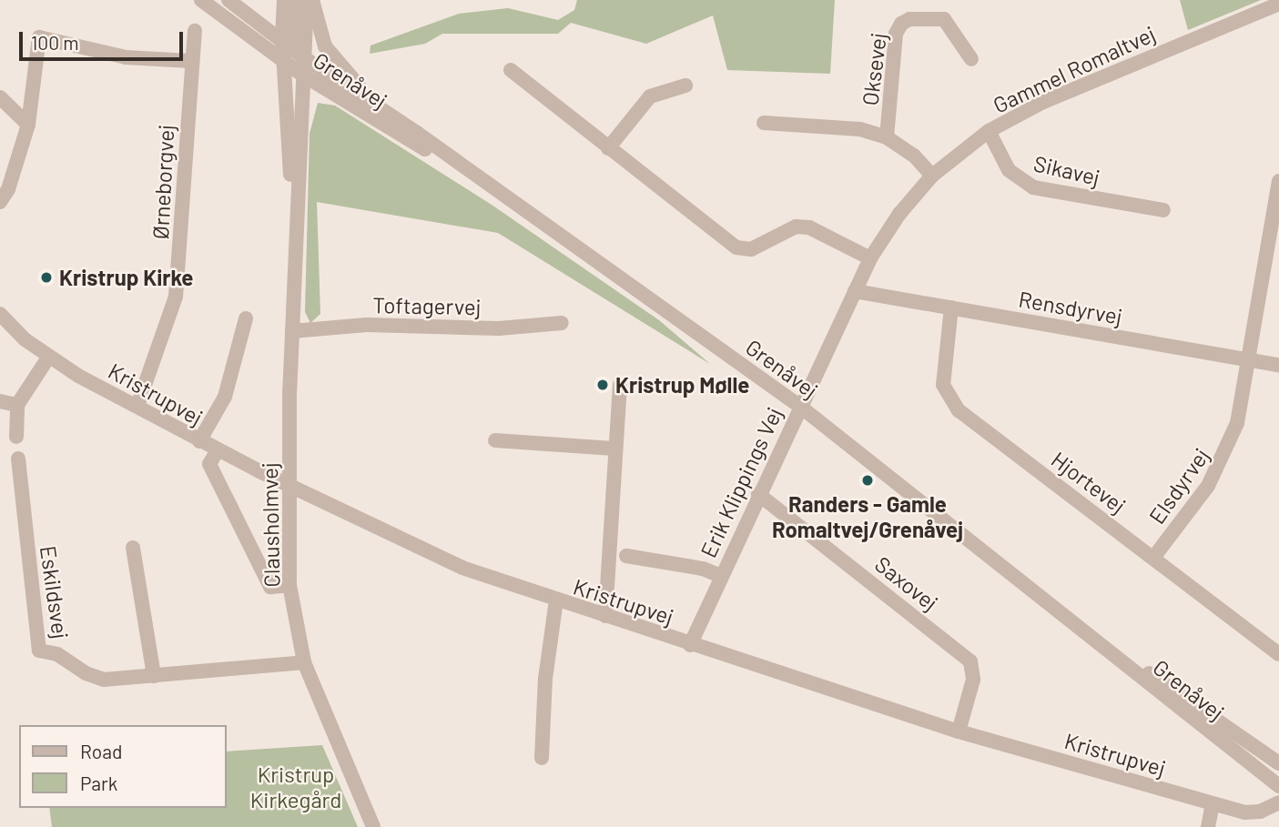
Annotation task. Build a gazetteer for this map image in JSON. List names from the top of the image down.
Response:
{
  "streets": {
    "street": [
      "Oksevej",
      "Gammel Romaltvej",
      "Grenåvej",
      "Sikavej",
      "Ørneborgvej",
      "Toftagervej",
      "Rensdyrvej",
      "Kristrupvej",
      "Erik Klippings Vej",
      "Hjortevej",
      "Elsdyrvej",
      "Clausholmvej",
      "Saxovej",
      "Eskildsvej"
    ]
  },
  "crossings": [
    ["Gammel Romaltvej", "Grenåvej"],
    ["Gammel Romaltvej", "Sikavej"],
    ["Gammel Romaltvej", "Rensdyrvej"],
    ["Gammel Romaltvej", "Erik Klippings Vej"],
    ["Grenåvej", "Erik Klippings Vej"],
    ["Grenåvej", "Clausholmvej"],
    ["Ørneborgvej", "Kristrupvej"],
    ["Toftagervej", "Clausholmvej"],
    ["Rensdyrvej", "Hjortevej"],
    ["Rensdyrvej", "Elsdyrvej"],
    ["Kristrupvej", "Erik Klippings Vej"],
    ["Kristrupvej", "Clausholmvej"],
    ["Kristrupvej", "Saxovej"],
    ["Erik Klippings Vej", "Saxovej"],
    ["Hjortevej", "Elsdyrvej"],
    ["Clausholmvej", "Eskildsvej"]
  ],
  "parks": ["Kristrup Kirkegård"],
  "places": ["Kristrup Kirke", "Kristrup Mølle", "Randers - Gamle Romaltvej/Grenåvej"],
  "legend": ["Road", "Park"],
  "scale_bar": "100 m"
}
